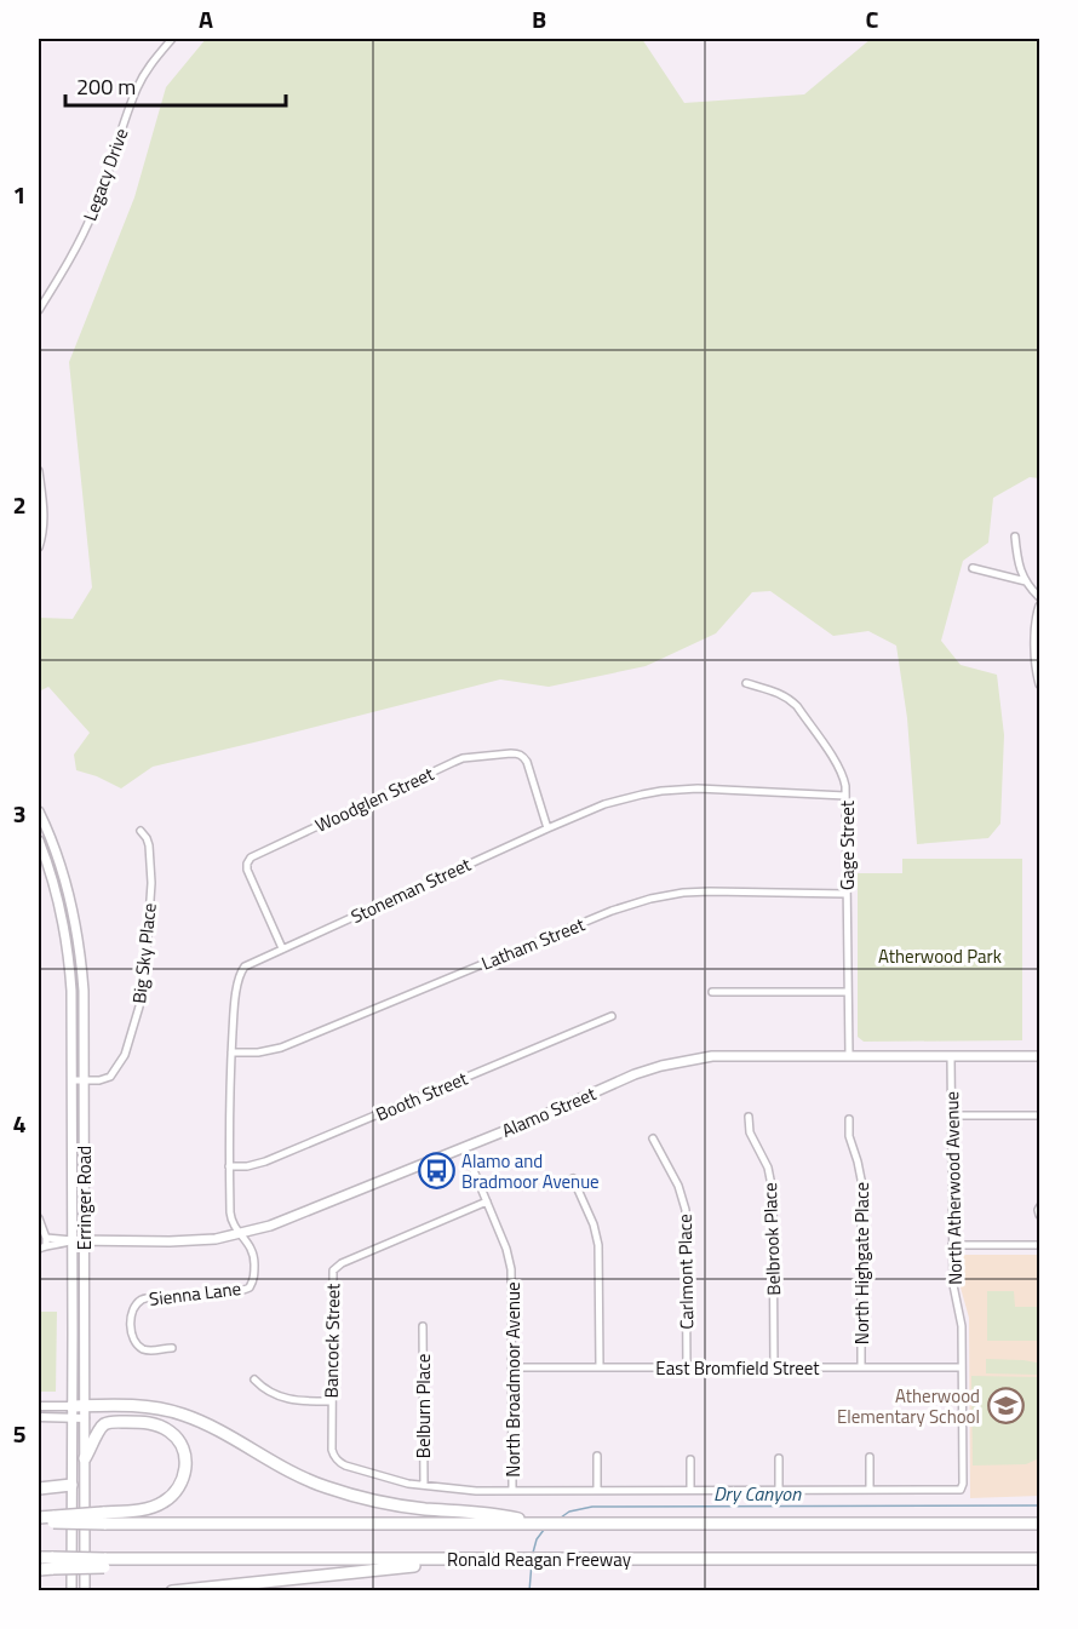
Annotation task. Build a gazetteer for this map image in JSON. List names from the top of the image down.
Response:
{
  "streets": {
    "highway": ["Ronald Reagan Freeway"],
    "main road": ["Alamo Street", "Erringer Road"],
    "street": [
      "Legacy Drive",
      "Woodglen Street",
      "Gage Street",
      "Stoneman Street",
      "Latham Street",
      "Big Sky Place",
      "Booth Street",
      "North Atherwood Avenue",
      "Belbrook Place",
      "North Highgate Place",
      "Carlmont Place",
      "Sienna Lane",
      "Bancock Street",
      "East Bromfield Street",
      "North Broadmoor Avenue",
      "Belburn Place"
    ]
  },
  "crossings": [
    ["Woodglen Street", "Stoneman Street"],
    ["Gage Street", "Stoneman Street"],
    ["Gage Street", "Latham Street"],
    ["Gage Street", "Alamo Street"],
    ["Stoneman Street", "Latham Street"],
    ["Stoneman Street", "Booth Street"],
    ["Stoneman Street", "Alamo Street"],
    ["Stoneman Street", "Sienna Lane"],
    ["Big Sky Place", "Erringer Road"],
    ["Alamo Street", "North Atherwood Avenue"],
    ["Alamo Street", "Erringer Road"],
    ["Alamo Street", "Sienna Lane"],
    ["Alamo Street", "North Broadmoor Avenue"],
    ["North Atherwood Avenue", "East Bromfield Street"],
    ["Belbrook Place", "East Bromfield Street"],
    ["North Highgate Place", "East Bromfield Street"],
    ["Carlmont Place", "East Bromfield Street"],
    ["Bancock Street", "North Broadmoor Avenue"],
    ["Bancock Street", "Belburn Place"],
    ["East Bromfield Street", "North Broadmoor Avenue"]
  ],
  "water": ["Dry Canyon"],
  "parks": ["Atherwood Park"],
  "places": {
    "bus stop": ["Alamo and Bradmoor Avenue"],
    "school or university": ["Atherwood Elementary School"]
  },
  "scale_bar": "200 m",
  "grid": {
    "columns": ["A", "B", "C"],
    "rows": [
      "1",
      "2",
      "3",
      "4",
      "5"
    ]
  }
}
